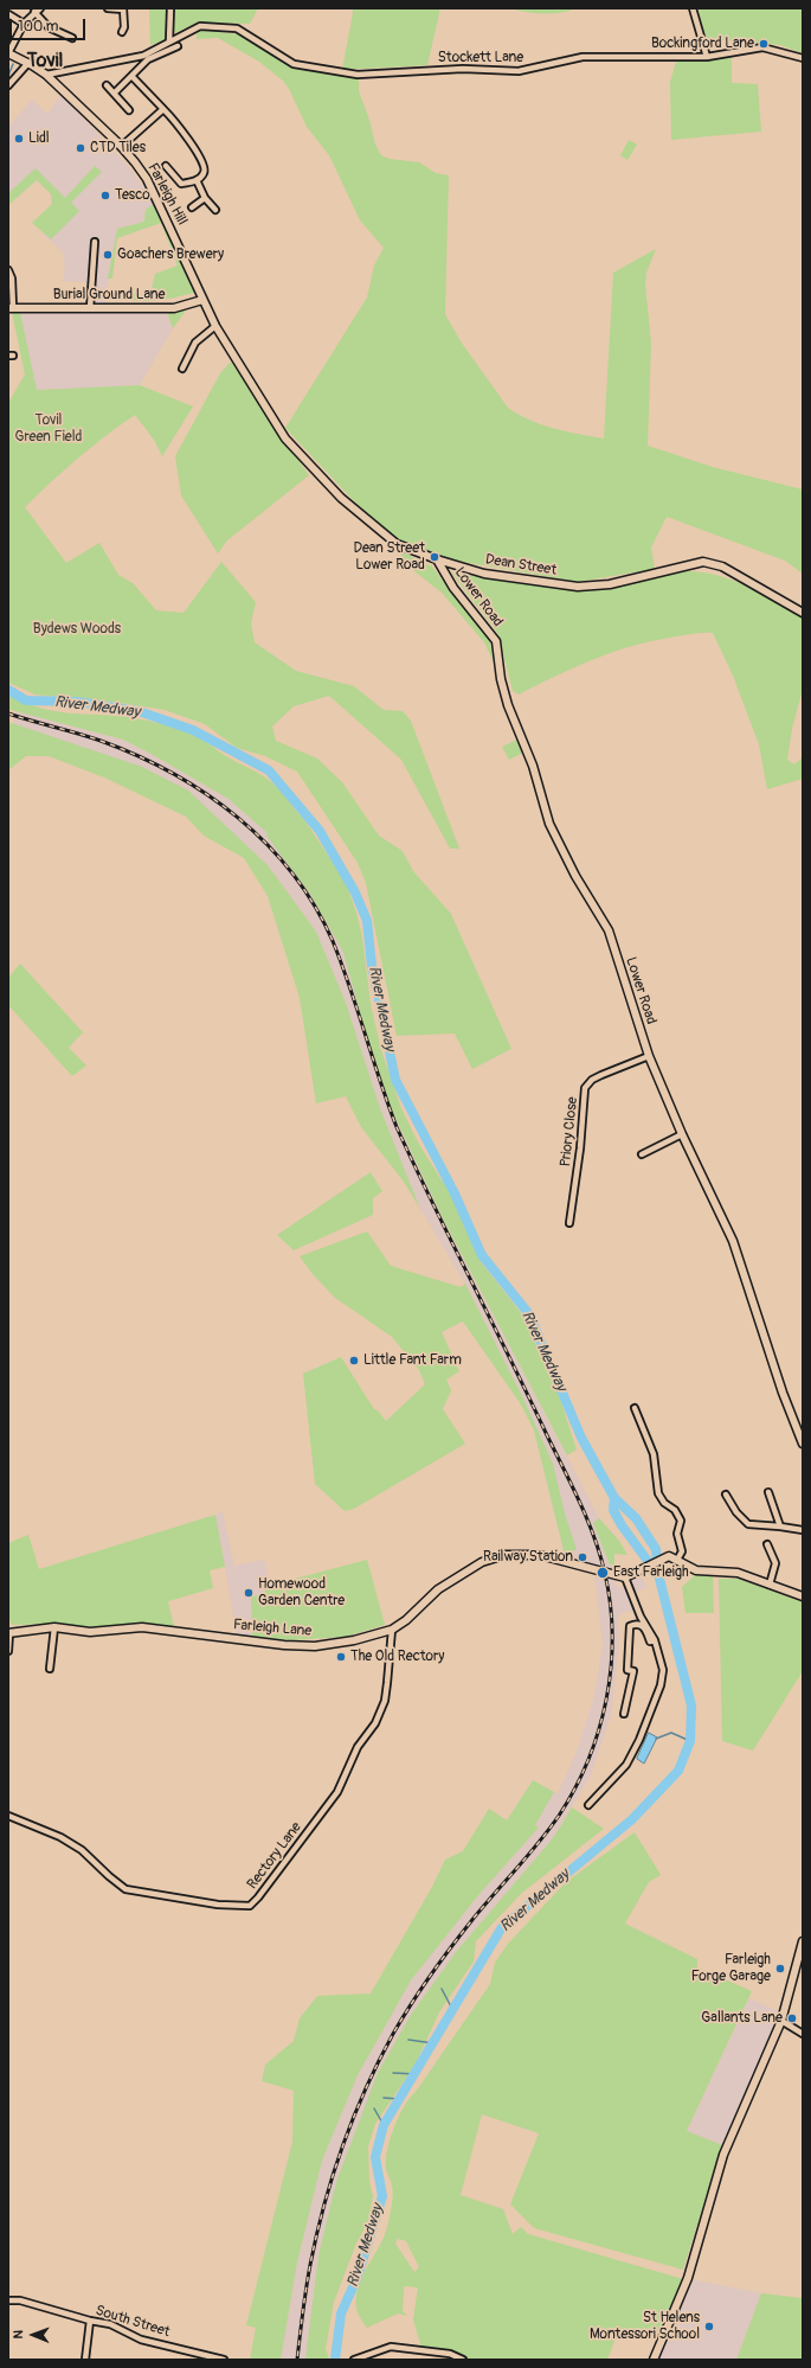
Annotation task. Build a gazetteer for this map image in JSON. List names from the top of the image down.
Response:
{
  "streets": {
    "main road": [
      "Farleigh Hill",
      "Burial Ground Lane",
      "Dean Street",
      "Lower Road",
      "Farleigh Lane"
    ],
    "street": [
      "Stockett Lane",
      "Priory Close",
      "Rectory Lane",
      "South Street"
    ]
  },
  "crossings": [
    ["Stockett Lane", "Farleigh Hill"],
    ["Farleigh Hill", "Burial Ground Lane"],
    ["Farleigh Hill", "Dean Street"],
    ["Dean Street", "Lower Road"],
    ["Lower Road", "Priory Close"],
    ["Farleigh Lane", "Rectory Lane"]
  ],
  "districts": ["Tovil"],
  "water": ["River Medway"],
  "parks": ["Tovil Green Field", "Bydews Woods"],
  "places": [
    "Bockingford Lane",
    "Lidl",
    "CTD Tiles",
    "Tesco",
    "Goachers Brewery",
    "Dean Street Lower Road",
    "Little Fant Farm",
    "Railway Station",
    "East Farleigh",
    "Homewood Garden Centre",
    "The Old Rectory",
    "Farleigh Forge Garage",
    "Gallants Lane",
    "St Helens Montessori School"
  ],
  "scale_bar": "100 m",
  "north": "left"
}
